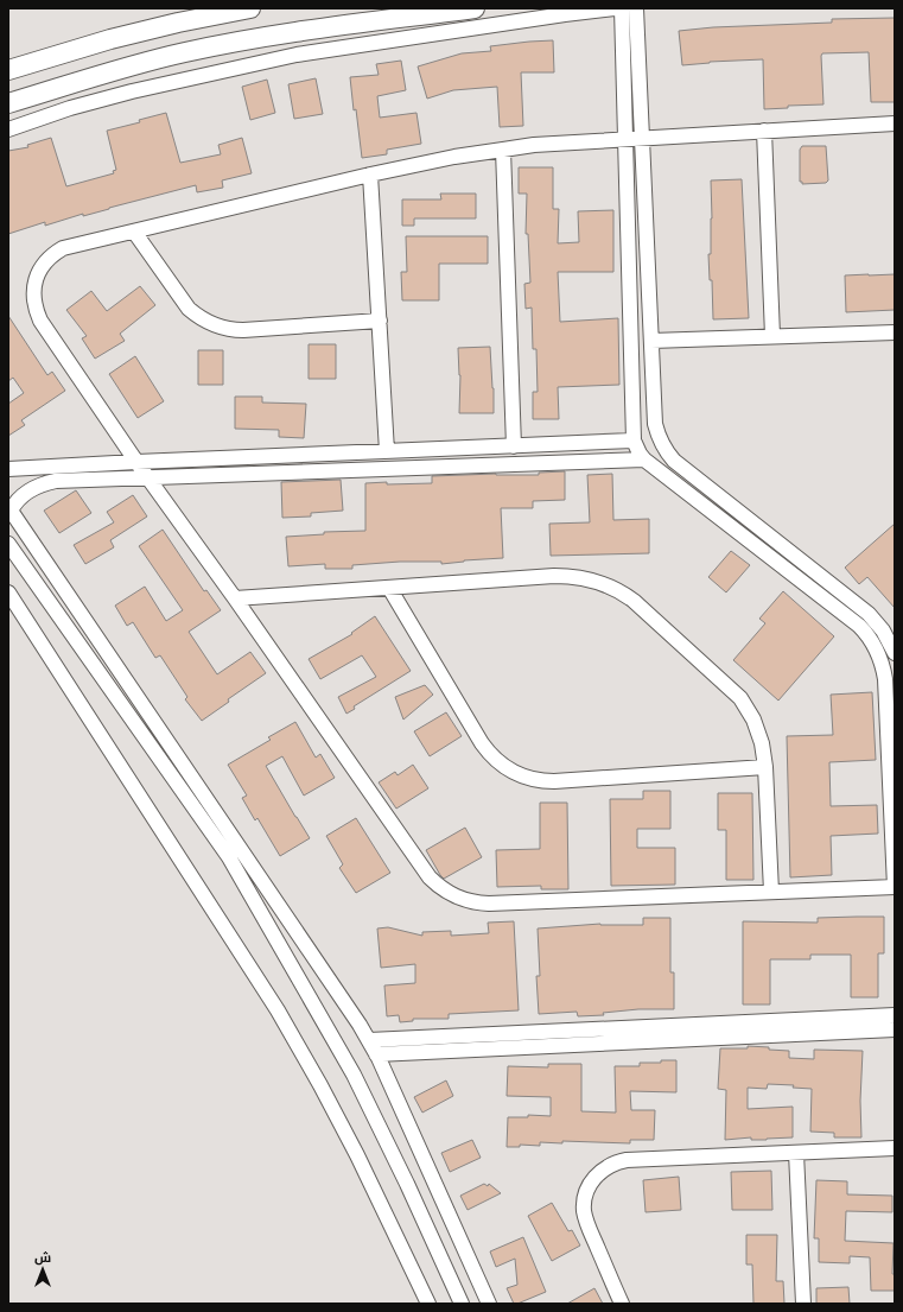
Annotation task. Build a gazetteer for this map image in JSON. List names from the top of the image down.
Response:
{
  "north": "top"
}
